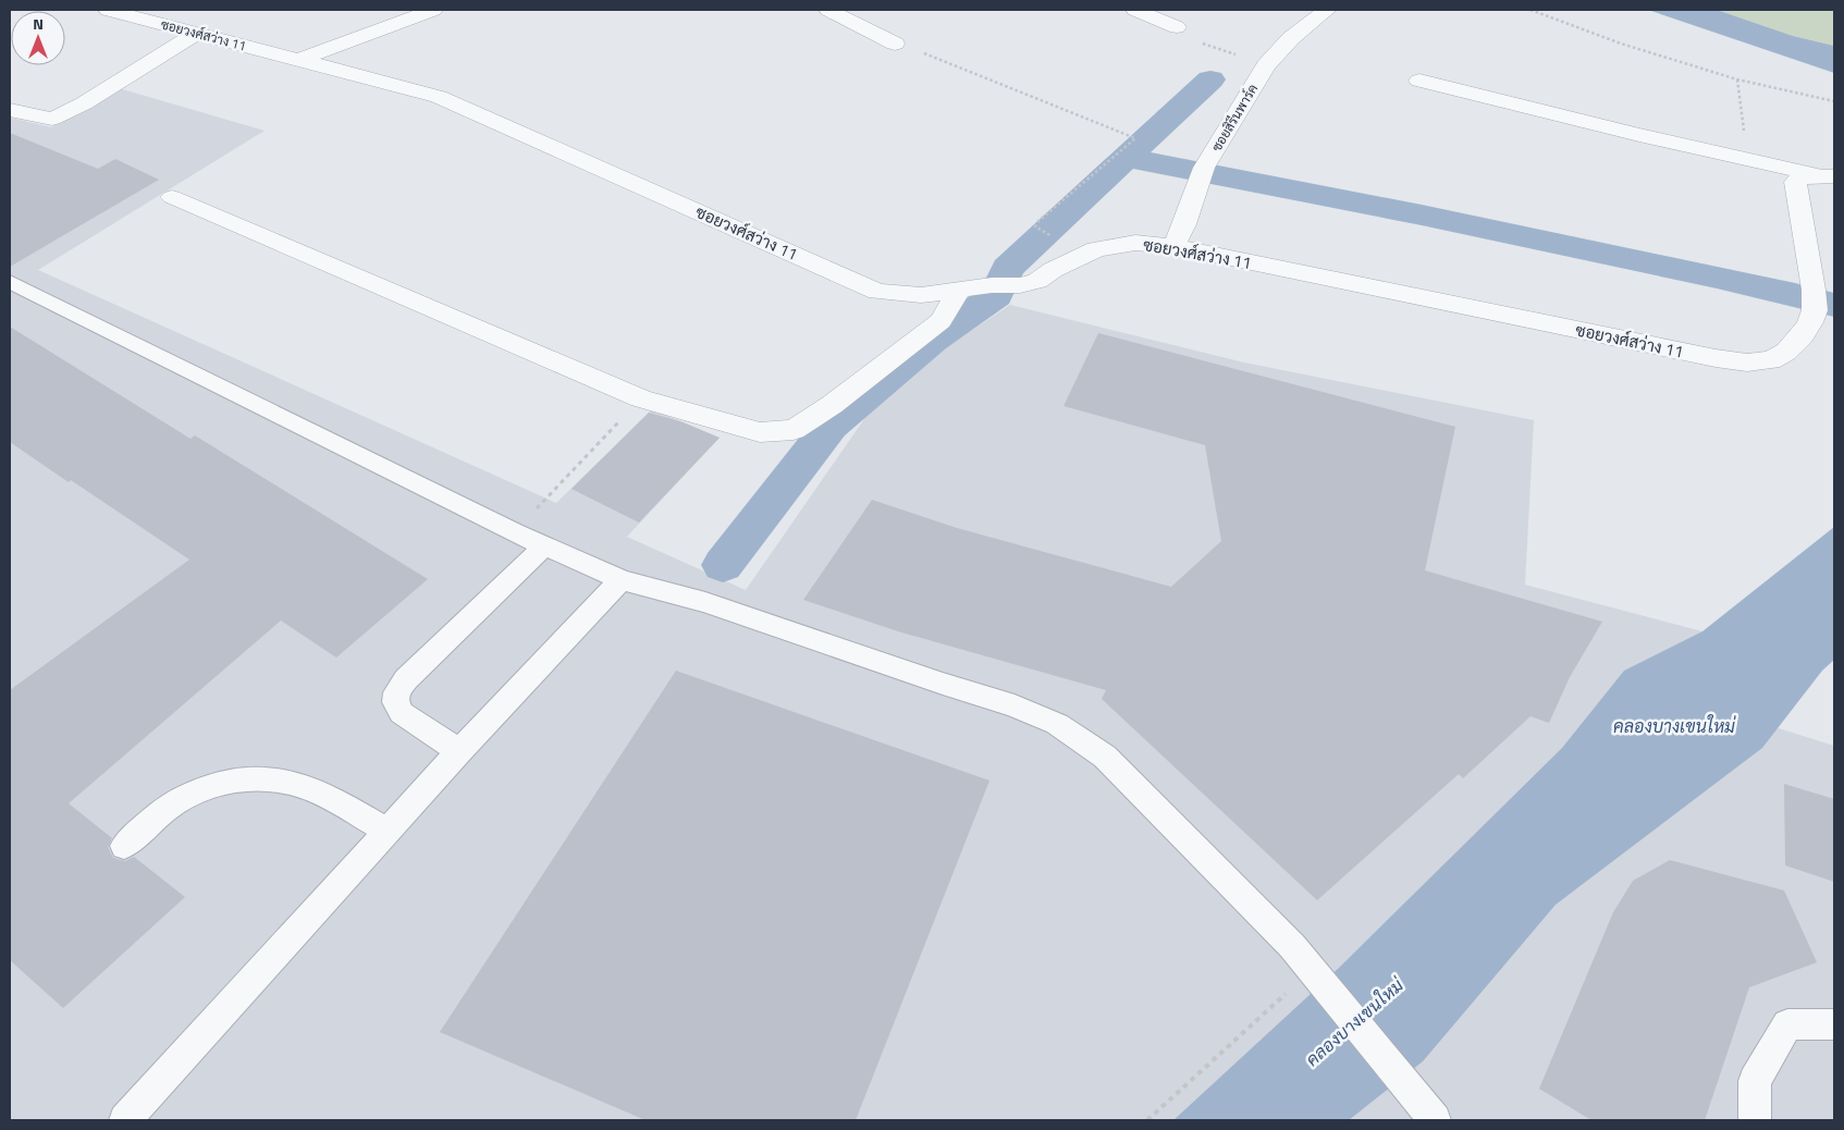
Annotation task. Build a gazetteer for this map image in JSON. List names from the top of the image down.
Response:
{
  "streets": {
    "street": ["ซอยวงศ์สว่าง 11", "ซอยสิรีนพาร์ค"]
  },
  "crossings": [
    ["ซอยวงศ์สว่าง 11", "ซอยสิรีนพาร์ค"]
  ],
  "water": ["คลองบางเขนใหม่"],
  "north": "top"
}
